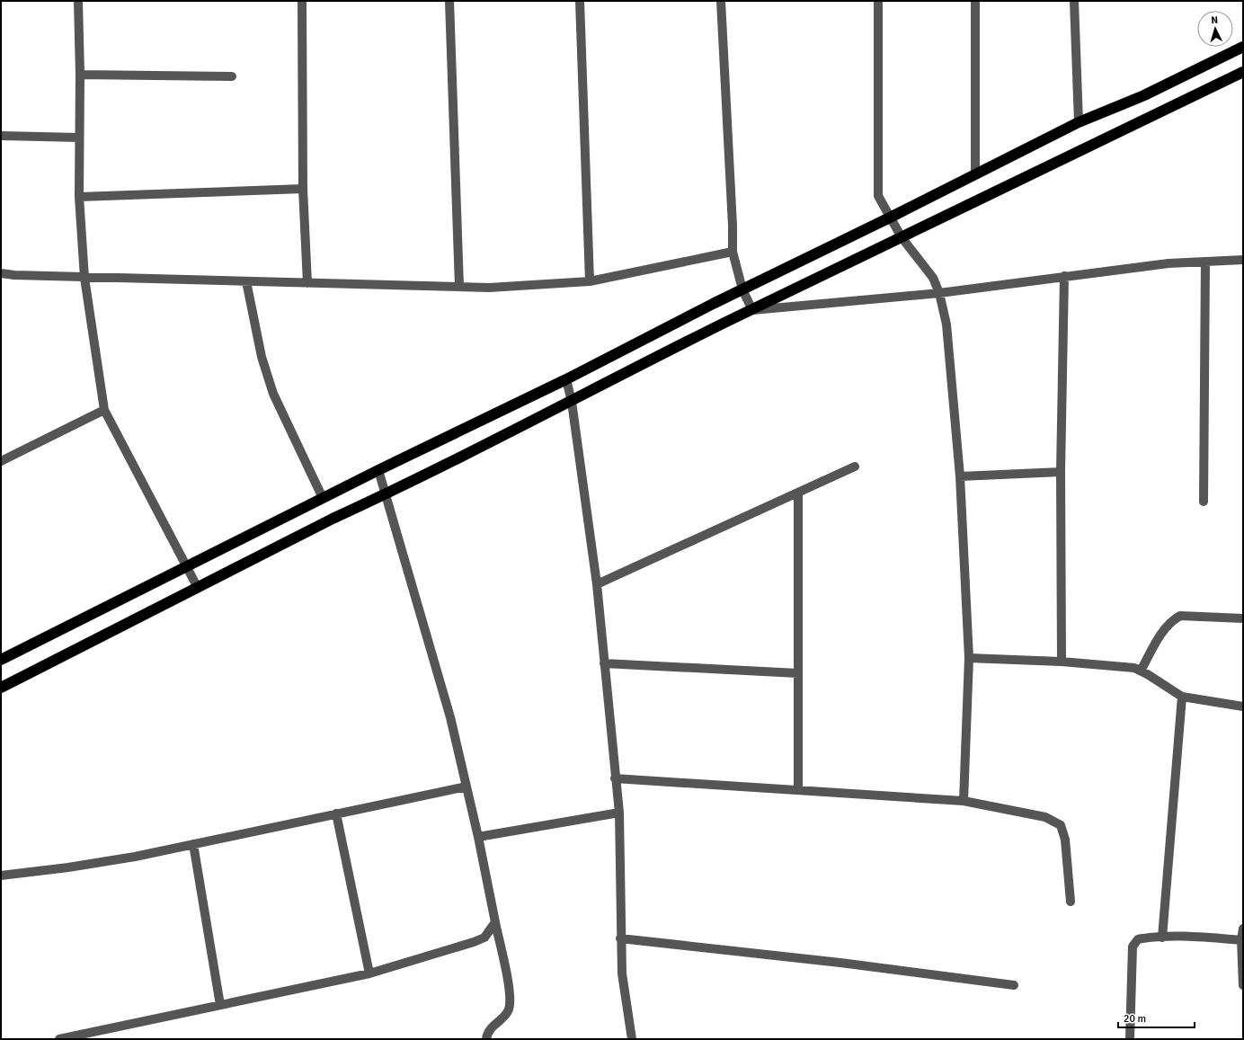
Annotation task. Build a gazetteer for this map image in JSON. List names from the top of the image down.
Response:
{
  "scale_bar": "20 m",
  "north": "top"
}
